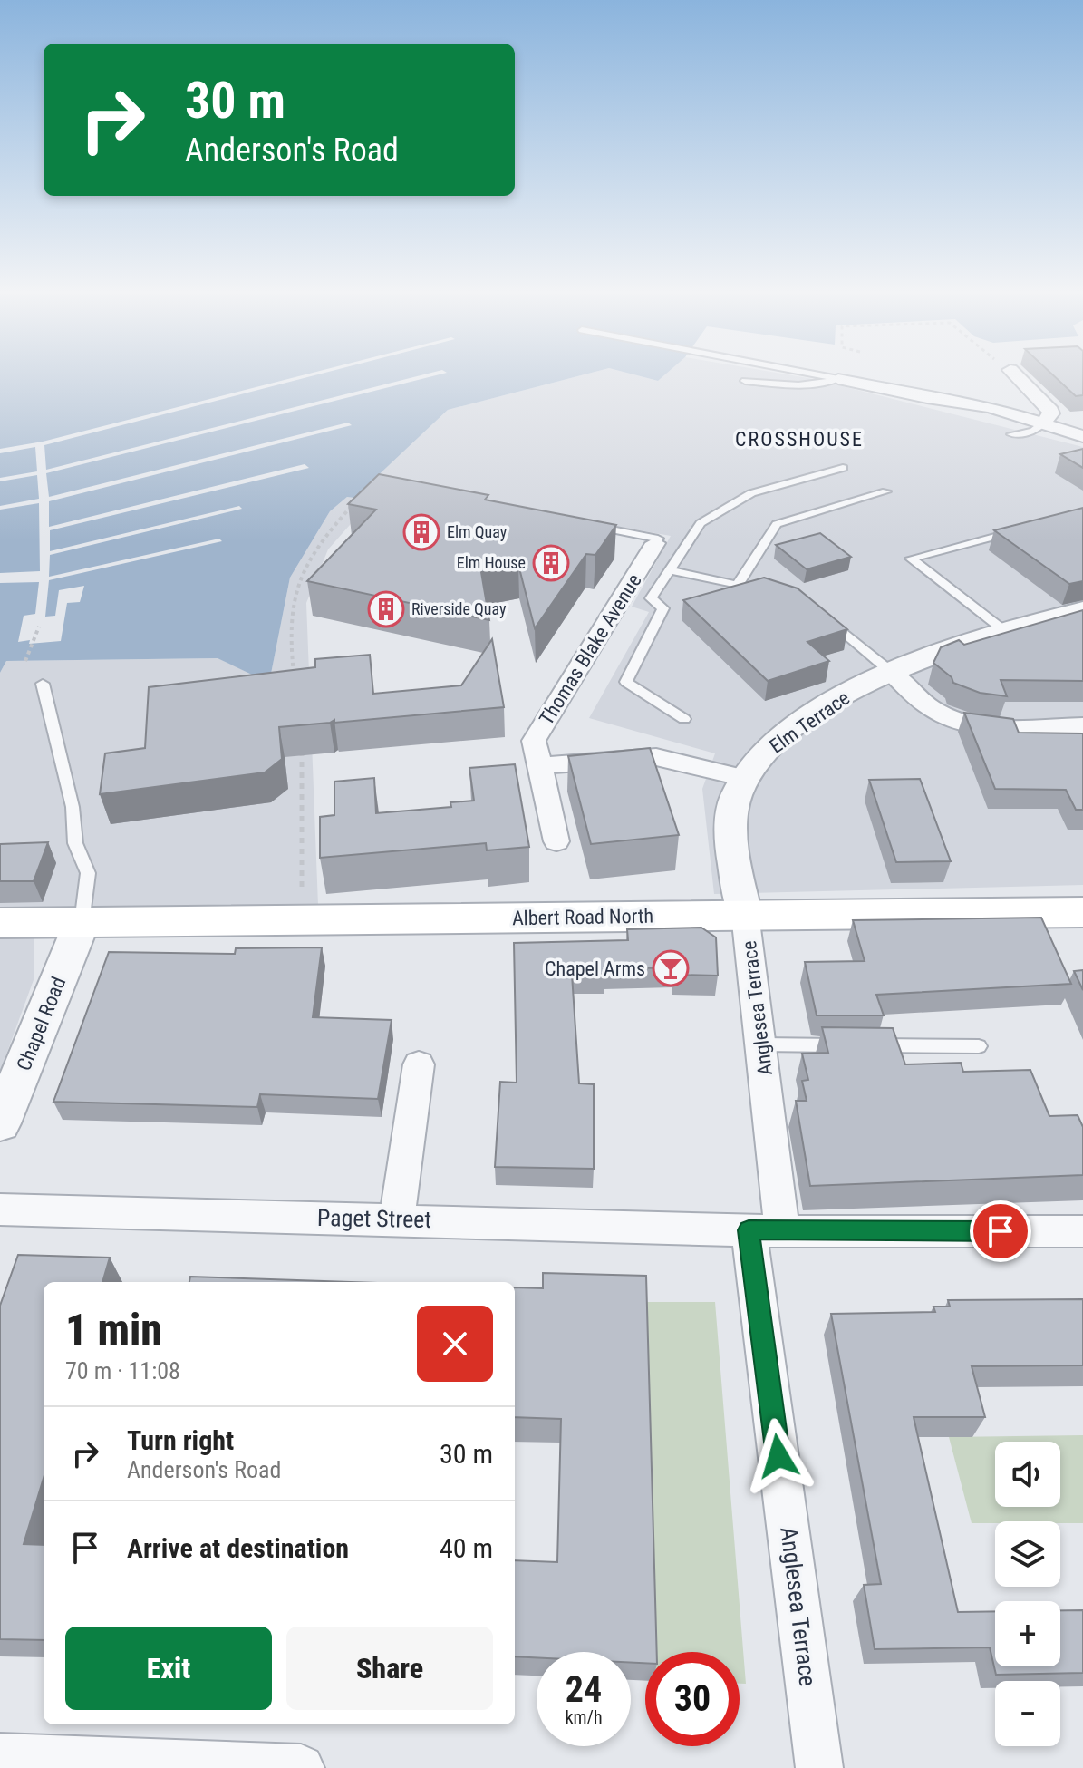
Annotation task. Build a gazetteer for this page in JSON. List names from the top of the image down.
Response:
{
  "streets": {
    "main road": ["Albert Road North"],
    "street": [
      "Thomas Blake Avenue",
      "Elm Terrace",
      "Anglesea Terrace",
      "Chapel Road",
      "Paget Street"
    ]
  },
  "crossings": [
    ["Elm Terrace", "Albert Road North"],
    ["Elm Terrace", "Anglesea Terrace"],
    ["Albert Road North", "Anglesea Terrace"],
    ["Albert Road North", "Chapel Road"],
    ["Anglesea Terrace", "Paget Street"]
  ],
  "districts": ["CROSSHOUSE"],
  "places": {
    "building": ["Elm Quay", "Elm House", "Riverside Quay"],
    "bar": ["Chapel Arms"]
  },
  "page": {
    "turn": ["30 m", "Anderson's Road"],
    "heading": ["1 min", "70 m · 11:08"],
    "list": [
      {
        "name": "Turn right",
        "note": "Anderson's Road",
        "value": "30 m"
      },
      {
        "name": "Arrive at destination",
        "value": "40 m"
      }
    ],
    "map_buttons": ["+", "−"],
    "buttons": ["Exit", "Share"],
    "speed": "24 km/h",
    "limit": "30"
  }
}
